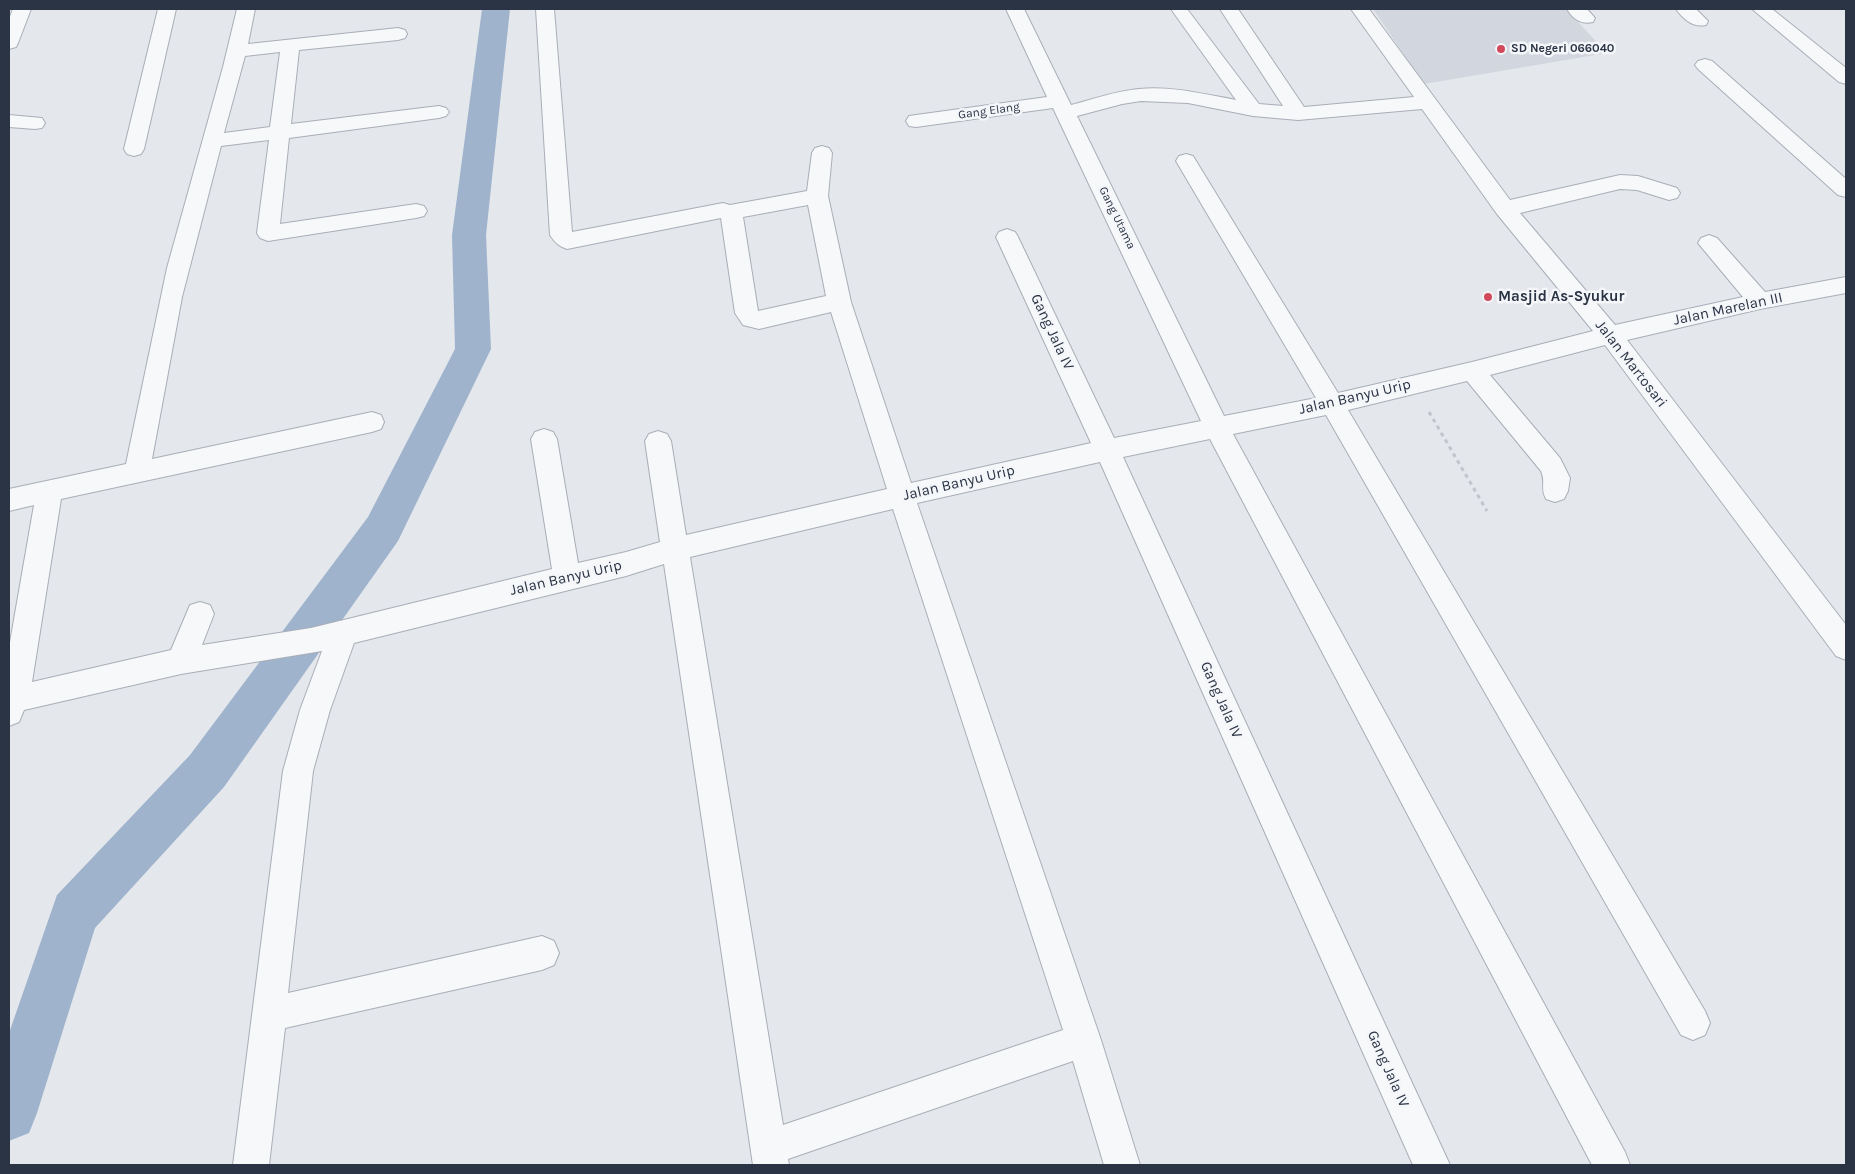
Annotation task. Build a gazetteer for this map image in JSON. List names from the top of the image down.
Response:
{
  "streets": {
    "street": [
      "Gang Elang",
      "Gang Utama",
      "Jalan Marelan III",
      "Gang Jala IV",
      "Jalan Martosari",
      "Jalan Banyu Urip"
    ]
  },
  "crossings": [
    ["Gang Elang", "Gang Utama"],
    ["Gang Elang", "Jalan Martosari"],
    ["Gang Utama", "Jalan Banyu Urip"],
    ["Jalan Marelan III", "Jalan Martosari"],
    ["Jalan Marelan III", "Jalan Banyu Urip"],
    ["Gang Jala IV", "Jalan Banyu Urip"],
    ["Jalan Martosari", "Jalan Banyu Urip"]
  ],
  "places": ["SD Negeri 066040", "Masjid As-Syukur"]
}
